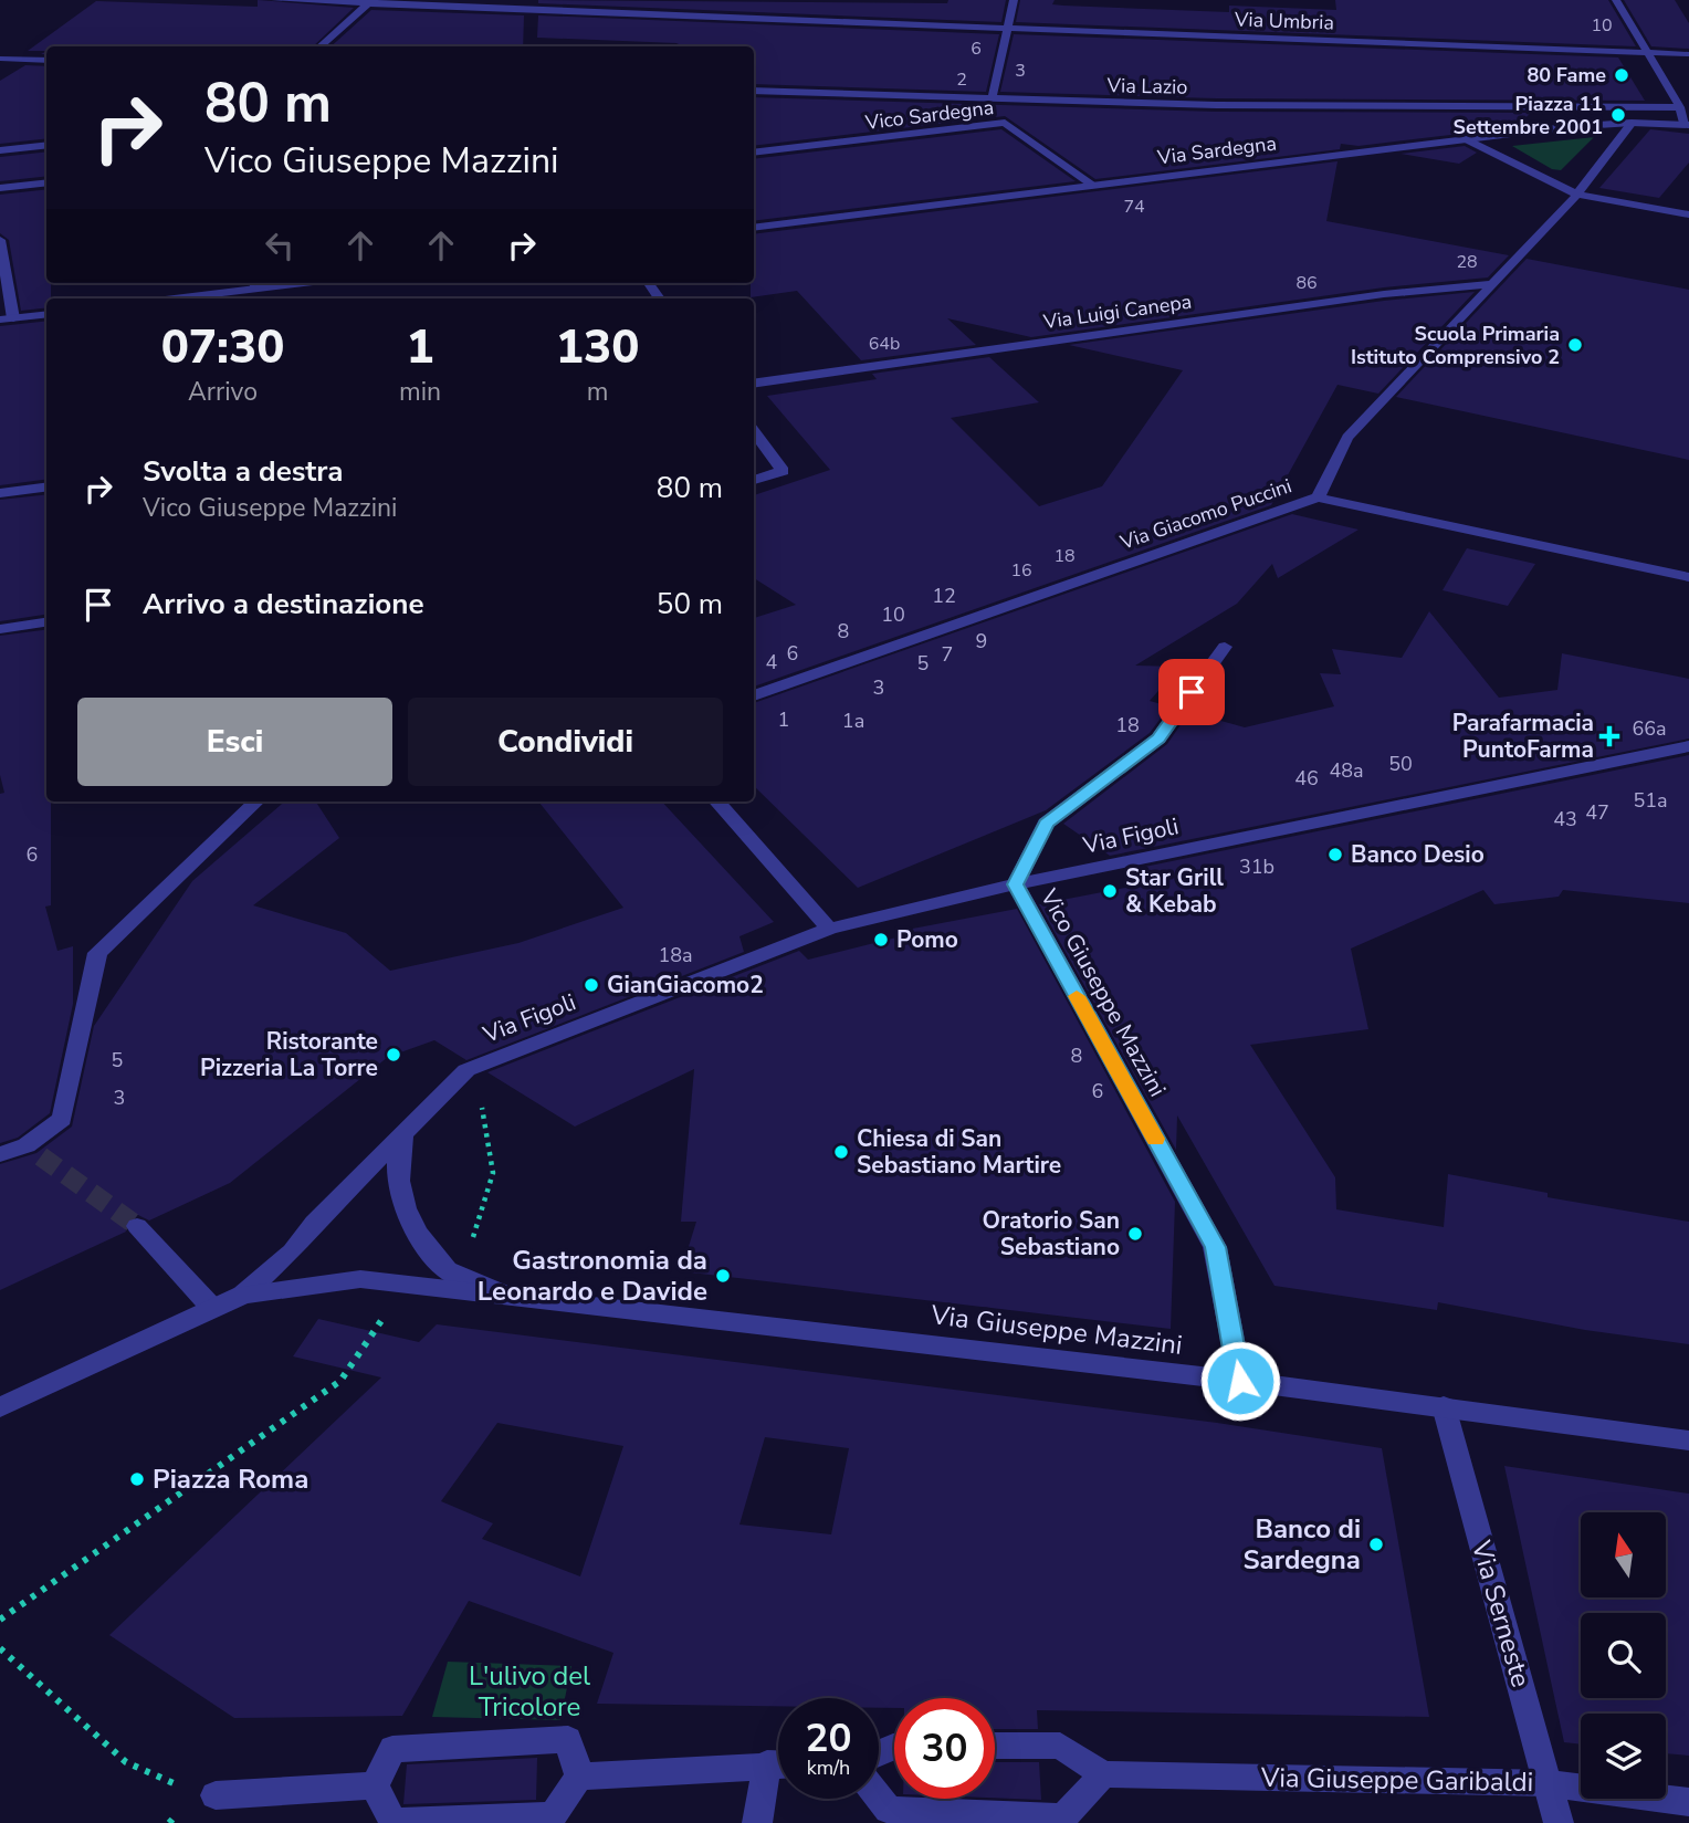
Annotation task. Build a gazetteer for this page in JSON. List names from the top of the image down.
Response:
{
  "streets": {
    "street": [
      "Via Umbria",
      "Via Lazio",
      "Vico Sardegna",
      "Via Sardegna",
      "Via Luigi Canepa",
      "Via Giacomo Puccini",
      "Via Figoli",
      "Vico Giuseppe Mazzini",
      "Via Giuseppe Mazzini",
      "Via Serneste",
      "Via Giuseppe Garibaldi"
    ]
  },
  "crossings": [
    ["Vico Sardegna", "Via Sardegna"],
    ["Via Figoli", "Vico Giuseppe Mazzini"],
    ["Vico Giuseppe Mazzini", "Via Giuseppe Mazzini"],
    ["Via Giuseppe Mazzini", "Via Serneste"],
    ["Via Serneste", "Via Giuseppe Garibaldi"]
  ],
  "parks": ["L'ulivo del Tricolore"],
  "places": {
    "other": [
      "80 Fame",
      "Piazza 11 Settembre 2001",
      "Scuola Primaria Istituto Comprensivo 2",
      "Banco Desio",
      "Star Grill & Kebab",
      "Pomo",
      "GianGiacomo2",
      "Ristorante Pizzeria La Torre",
      "Chiesa di San Sebastiano Martire",
      "Oratorio San Sebastiano",
      "Gastronomia da Leonardo e Davide",
      "Piazza Roma",
      "Banco di Sardegna"
    ],
    "health": ["Parafarmacia PuntoFarma"]
  },
  "house_numbers": [
    "10",
    "6",
    "3",
    "2",
    "74",
    "28",
    "86",
    "64b",
    "18",
    "16",
    "12",
    "10",
    "8",
    "9",
    "6",
    "7",
    "4",
    "5",
    "3",
    "1",
    "1a",
    "18",
    "66a",
    "50",
    "48a",
    "46",
    "51a",
    "47",
    "43",
    "6",
    "31b",
    "18a",
    "8",
    "5",
    "6",
    "3"
  ],
  "north": "top",
  "page": {
    "turn": ["80 m", "Vico Giuseppe Mazzini"],
    "eta": [
      "07:30",
      "Arrivo",
      "1",
      "min",
      "130",
      "m"
    ],
    "list": [
      {
        "name": "Svolta a destra",
        "note": "Vico Giuseppe Mazzini",
        "value": "80 m"
      },
      {
        "name": "Arrivo a destinazione",
        "value": "50 m"
      }
    ],
    "buttons": ["Esci", "Condividi"],
    "speed": "20 km/h",
    "limit": "30"
  }
}
